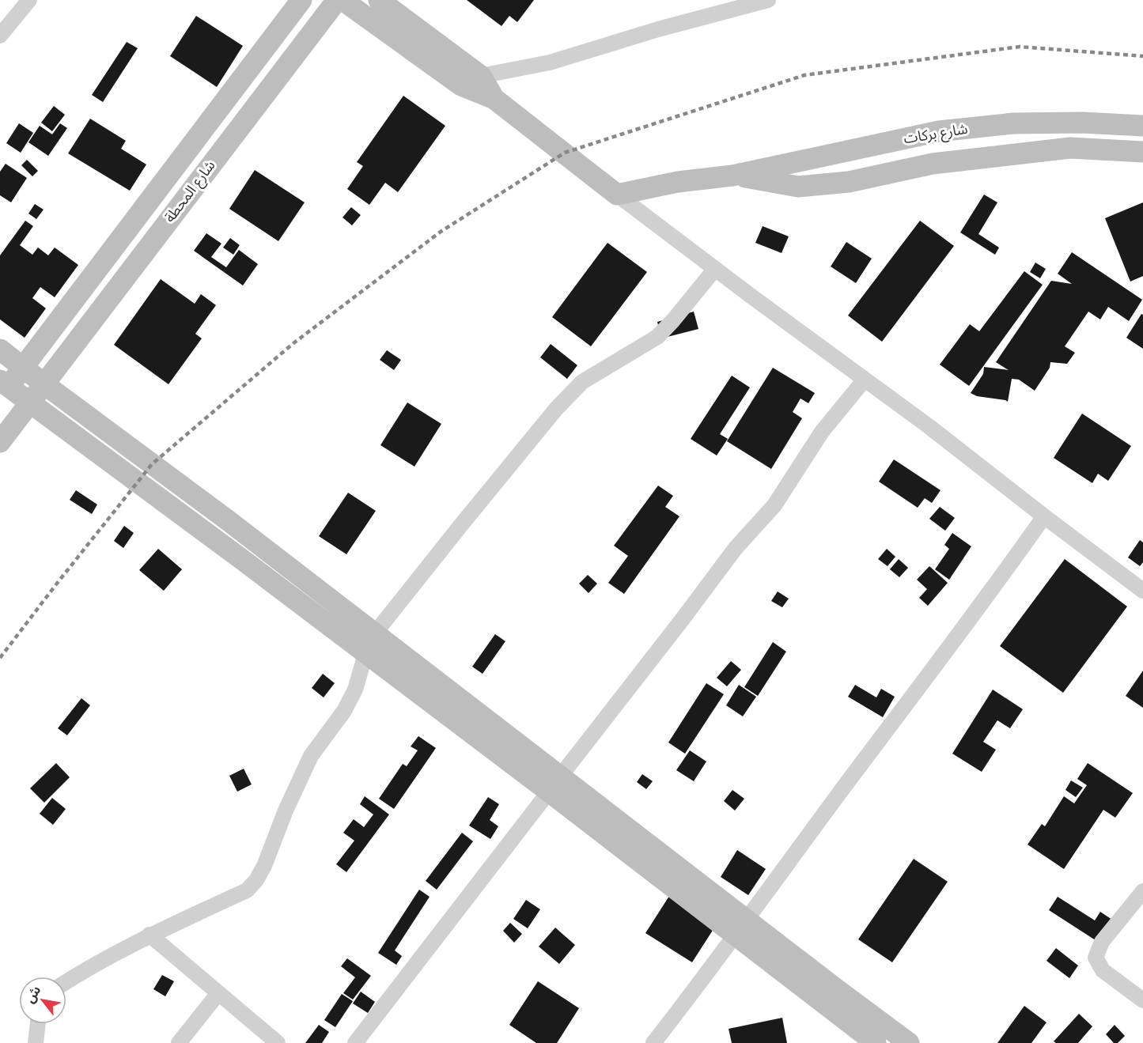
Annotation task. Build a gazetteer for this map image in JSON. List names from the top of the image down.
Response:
{
  "streets": {
    "main road": ["شارع بركات", "شارع المحطة"]
  },
  "north": "top left"
}
